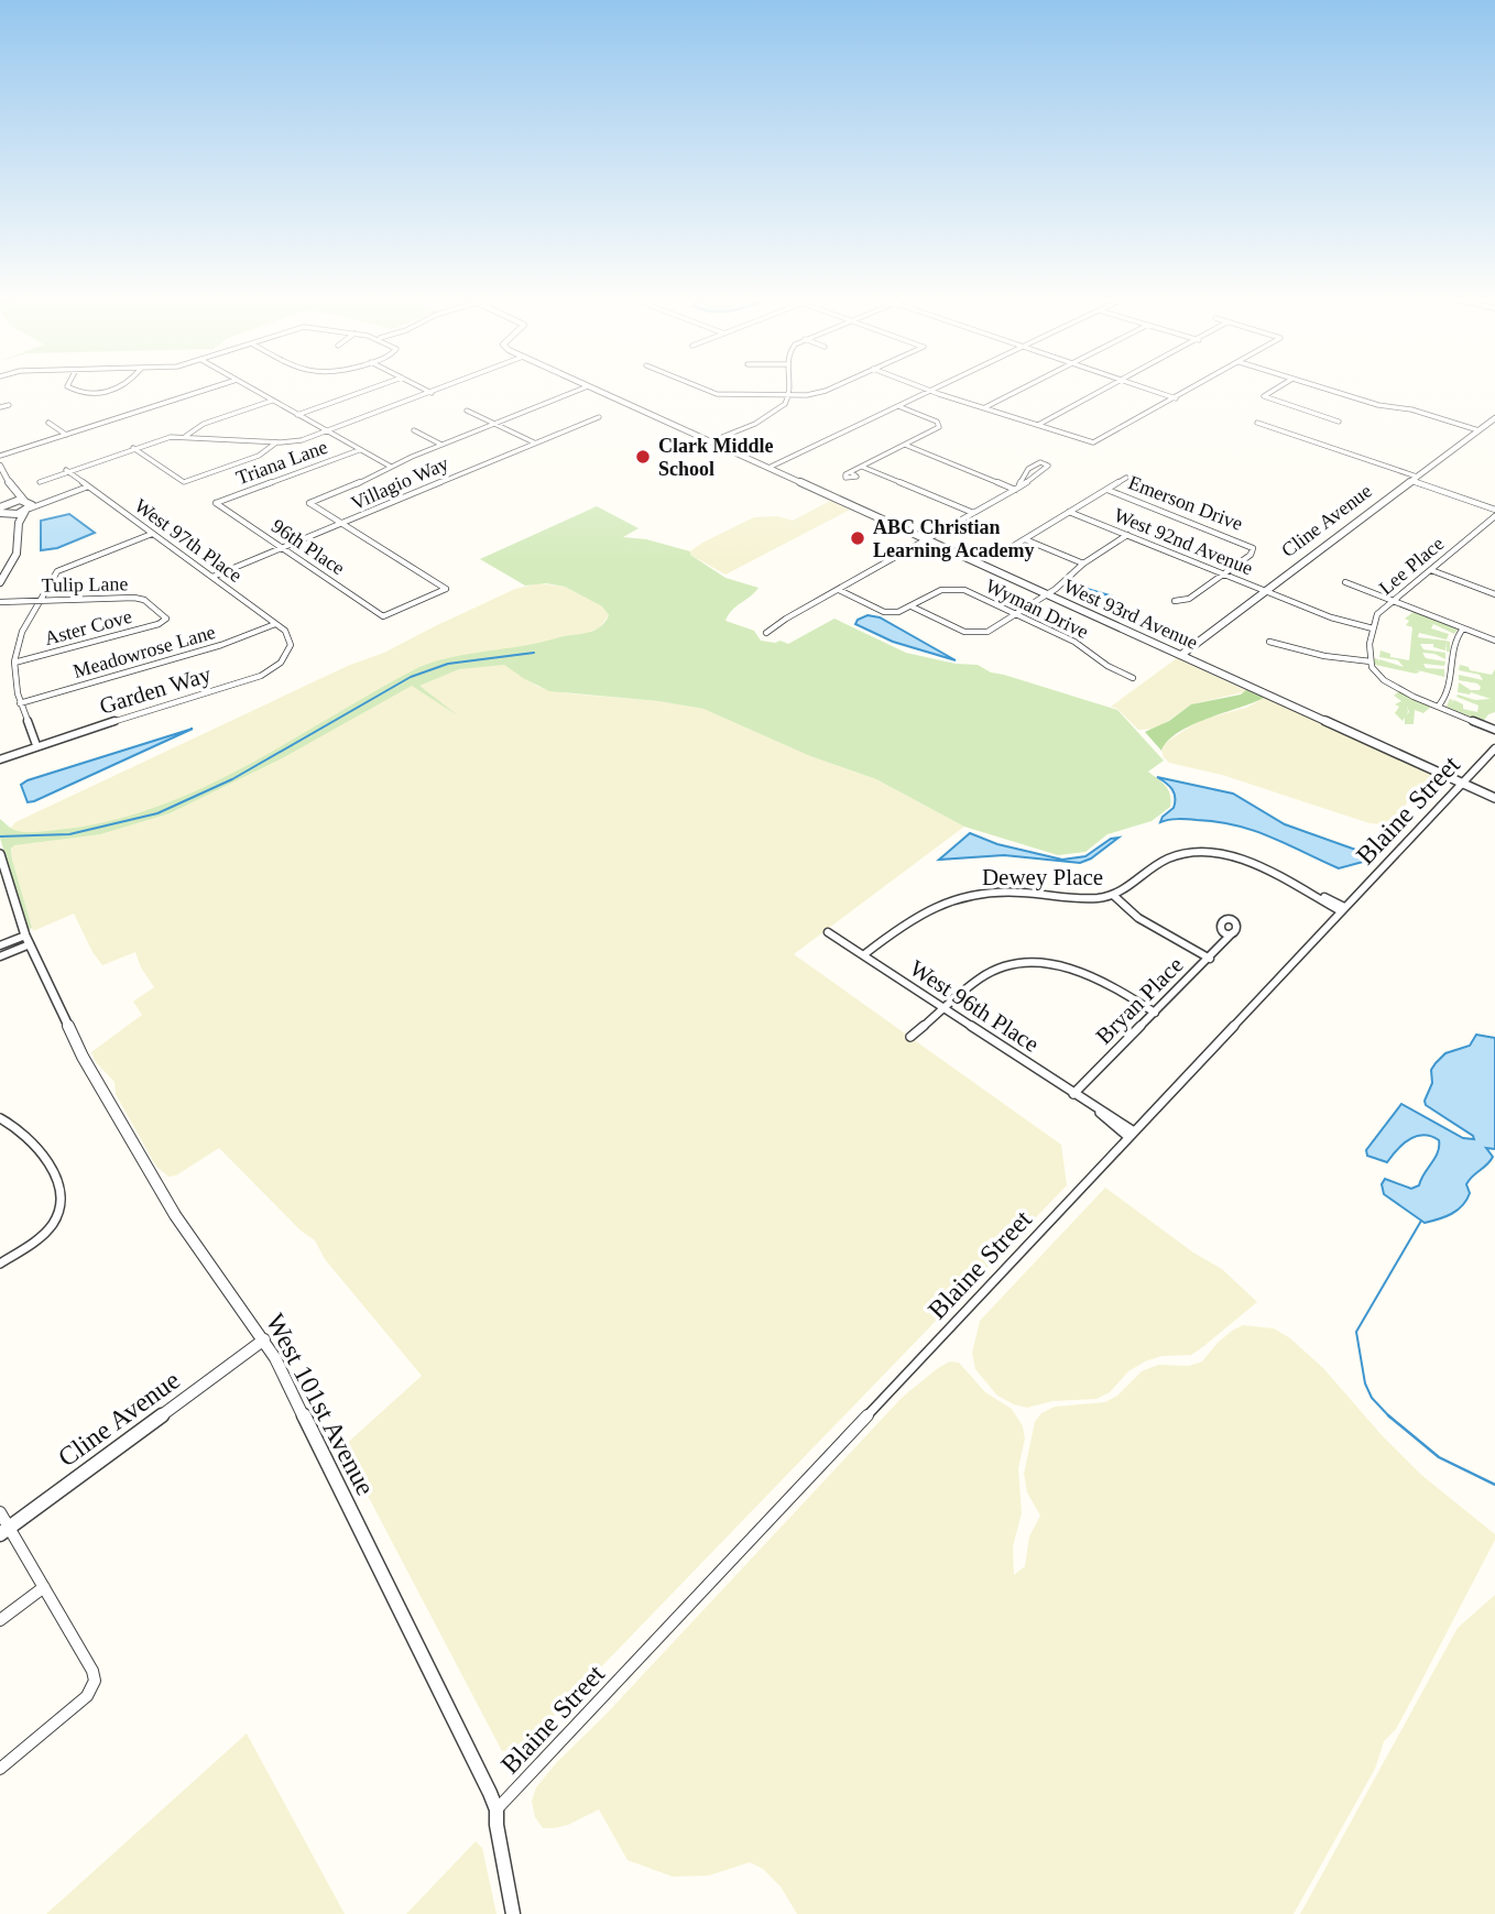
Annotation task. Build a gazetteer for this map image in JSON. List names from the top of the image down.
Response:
{
  "streets": {
    "street": [
      "Triana Lane",
      "Villagio Way",
      "Emerson Drive",
      "Cline Avenue",
      "West 97th Place",
      "West 92nd Avenue",
      "96th Place",
      "Lee Place",
      "Tulip Lane",
      "Wyman Drive",
      "West 93rd Avenue",
      "Aster Cove",
      "Meadowrose Lane",
      "Garden Way",
      "Blaine Street",
      "Dewey Place",
      "Bryan Place",
      "West 96th Place",
      "West 101st Avenue"
    ]
  },
  "crossings": [
    ["Triana Lane", "96th Place"],
    ["Villagio Way", "West 97th Place"],
    ["Villagio Way", "96th Place"],
    ["Emerson Drive", "West 92nd Avenue"],
    ["Cline Avenue", "West 92nd Avenue"],
    ["Cline Avenue", "West 93rd Avenue"],
    ["Cline Avenue", "West 101st Avenue"],
    ["West 97th Place", "Meadowrose Lane"],
    ["West 97th Place", "Garden Way"],
    ["West 92nd Avenue", "Lee Place"],
    ["Tulip Lane", "Aster Cove"],
    ["West 93rd Avenue", "Blaine Street"],
    ["Blaine Street", "Dewey Place"],
    ["Blaine Street", "West 96th Place"],
    ["Blaine Street", "West 101st Avenue"],
    ["Dewey Place", "West 96th Place"],
    ["Bryan Place", "West 96th Place"]
  ],
  "places": ["Clark Middle School", "ABC Christian Learning Academy"]
}
